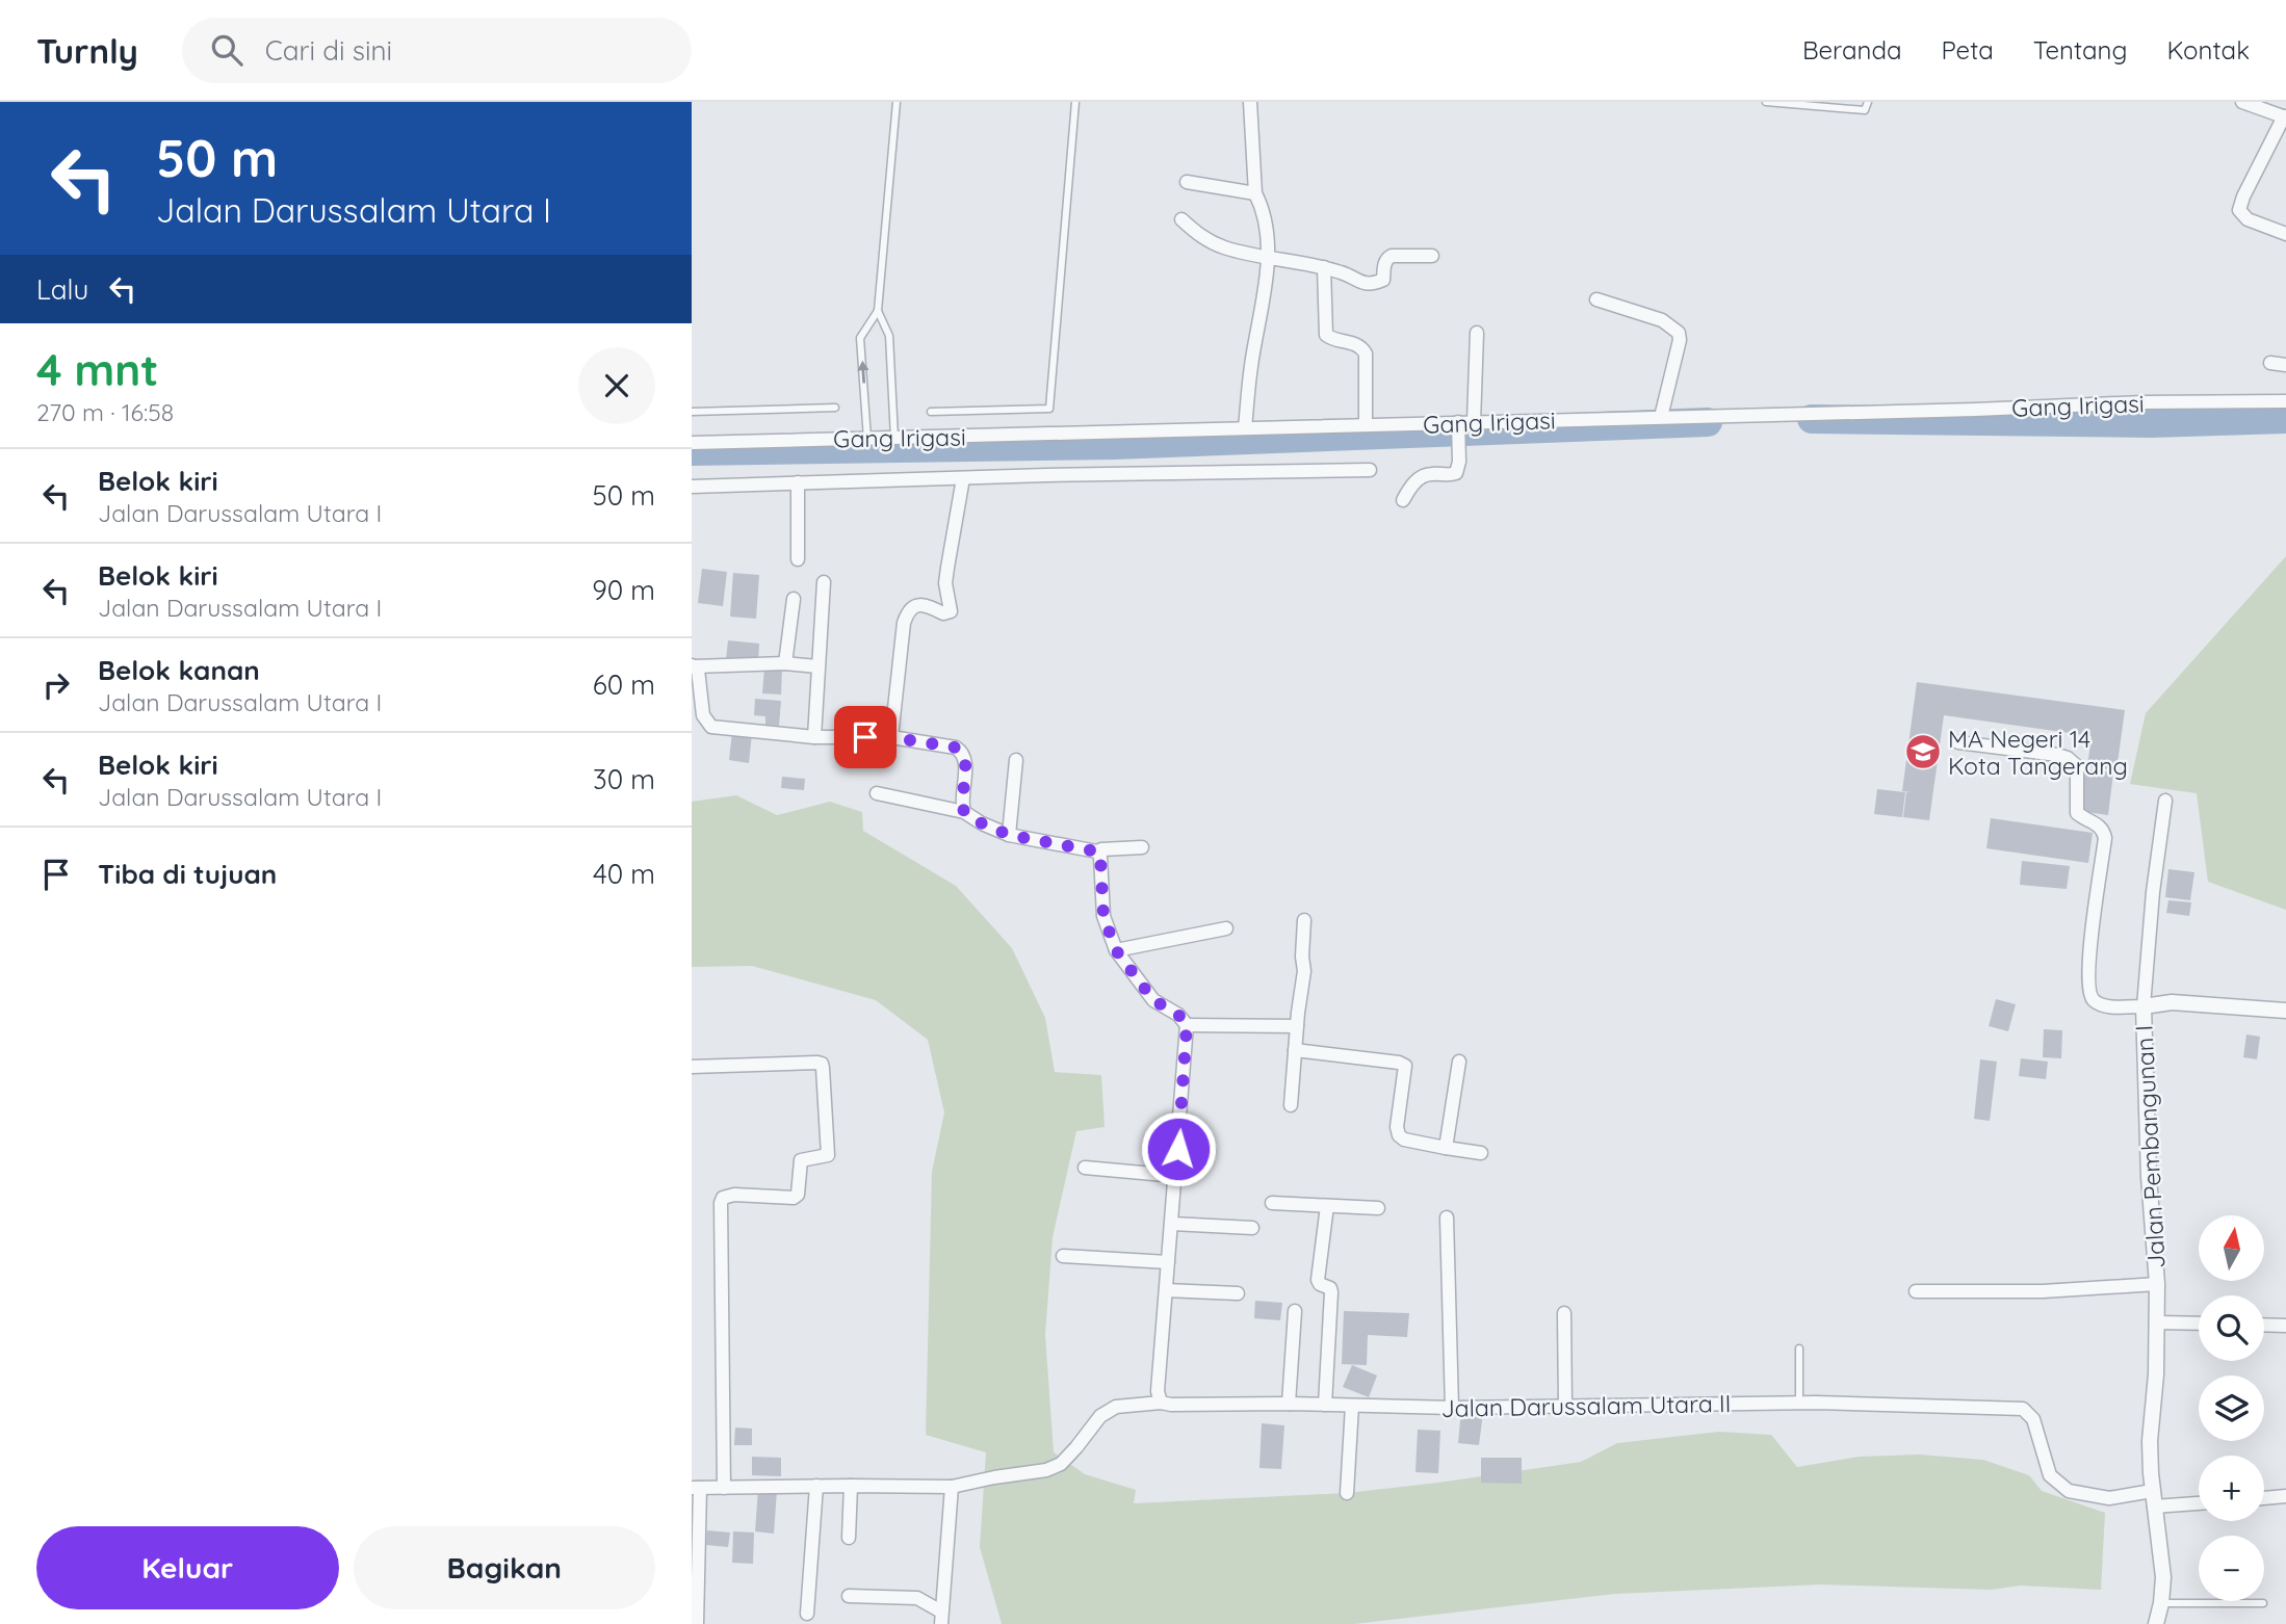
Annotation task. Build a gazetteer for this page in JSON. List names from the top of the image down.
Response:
{
  "streets": {
    "street": ["Gang Irigasi", "Jalan Pembangunan I", "Jalan Darussalam Utara II"]
  },
  "crossings": [
    ["Jalan Pembangunan I", "Jalan Darussalam Utara II"]
  ],
  "places": {
    "school or university": ["MA Negeri 14 Kota Tangerang"]
  },
  "north": "top",
  "page": {
    "header": "Turnly",
    "search": "Cari di sini",
    "nav": [
      "Beranda",
      "Peta",
      "Tentang",
      "Kontak"
    ],
    "turn": ["50 m", "Jalan Darussalam Utara I"],
    "then": "Lalu",
    "heading": ["4 mnt", "270 m · 16:58"],
    "list": [
      {
        "name": "Belok kiri",
        "note": "Jalan Darussalam Utara I",
        "value": "50 m"
      },
      {
        "name": "Belok kiri",
        "note": "Jalan Darussalam Utara I",
        "value": "90 m"
      },
      {
        "name": "Belok kanan",
        "note": "Jalan Darussalam Utara I",
        "value": "60 m"
      },
      {
        "name": "Belok kiri",
        "note": "Jalan Darussalam Utara I",
        "value": "30 m"
      },
      {
        "name": "Tiba di tujuan",
        "value": "40 m"
      }
    ],
    "map_buttons": ["+", "−"],
    "buttons": ["Keluar", "Bagikan"]
  }
}
